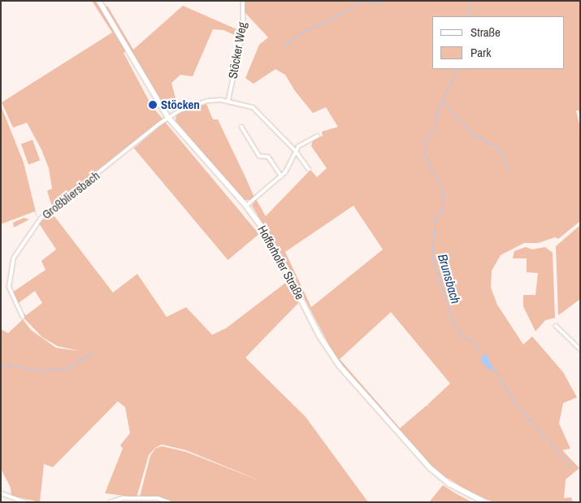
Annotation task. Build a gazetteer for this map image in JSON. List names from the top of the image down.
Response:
{
  "streets": {
    "street": ["Stöcker Weg", "Großbliersbach", "Hofferhofer Straße"]
  },
  "crossings": [
    ["Großbliersbach", "Hofferhofer Straße"]
  ],
  "water": ["Brunsbach"],
  "places": ["Stöcken"],
  "legend": ["Straße", "Park"]
}
